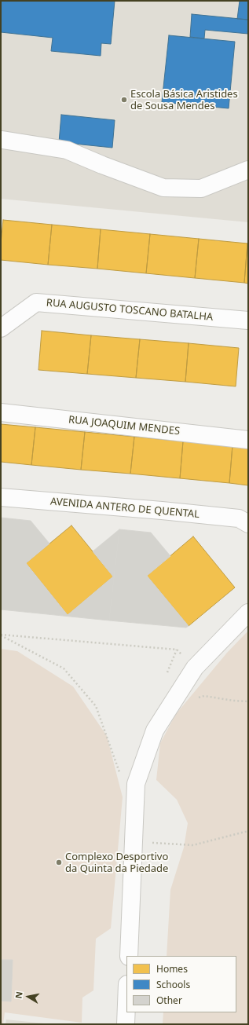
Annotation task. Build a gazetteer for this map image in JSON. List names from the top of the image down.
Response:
{
  "streets": {
    "street": ["RUA AUGUSTO TOSCANO BATALHA", "RUA JOAQUIM MENDES", "AVENIDA ANTERO DE QUENTAL"]
  },
  "places": ["Escola Básica Aristides de Sousa Mendes", "Complexo Desportivo da Quinta da Piedade"],
  "legend": ["Homes", "Schools", "Other"],
  "north": "left"
}
